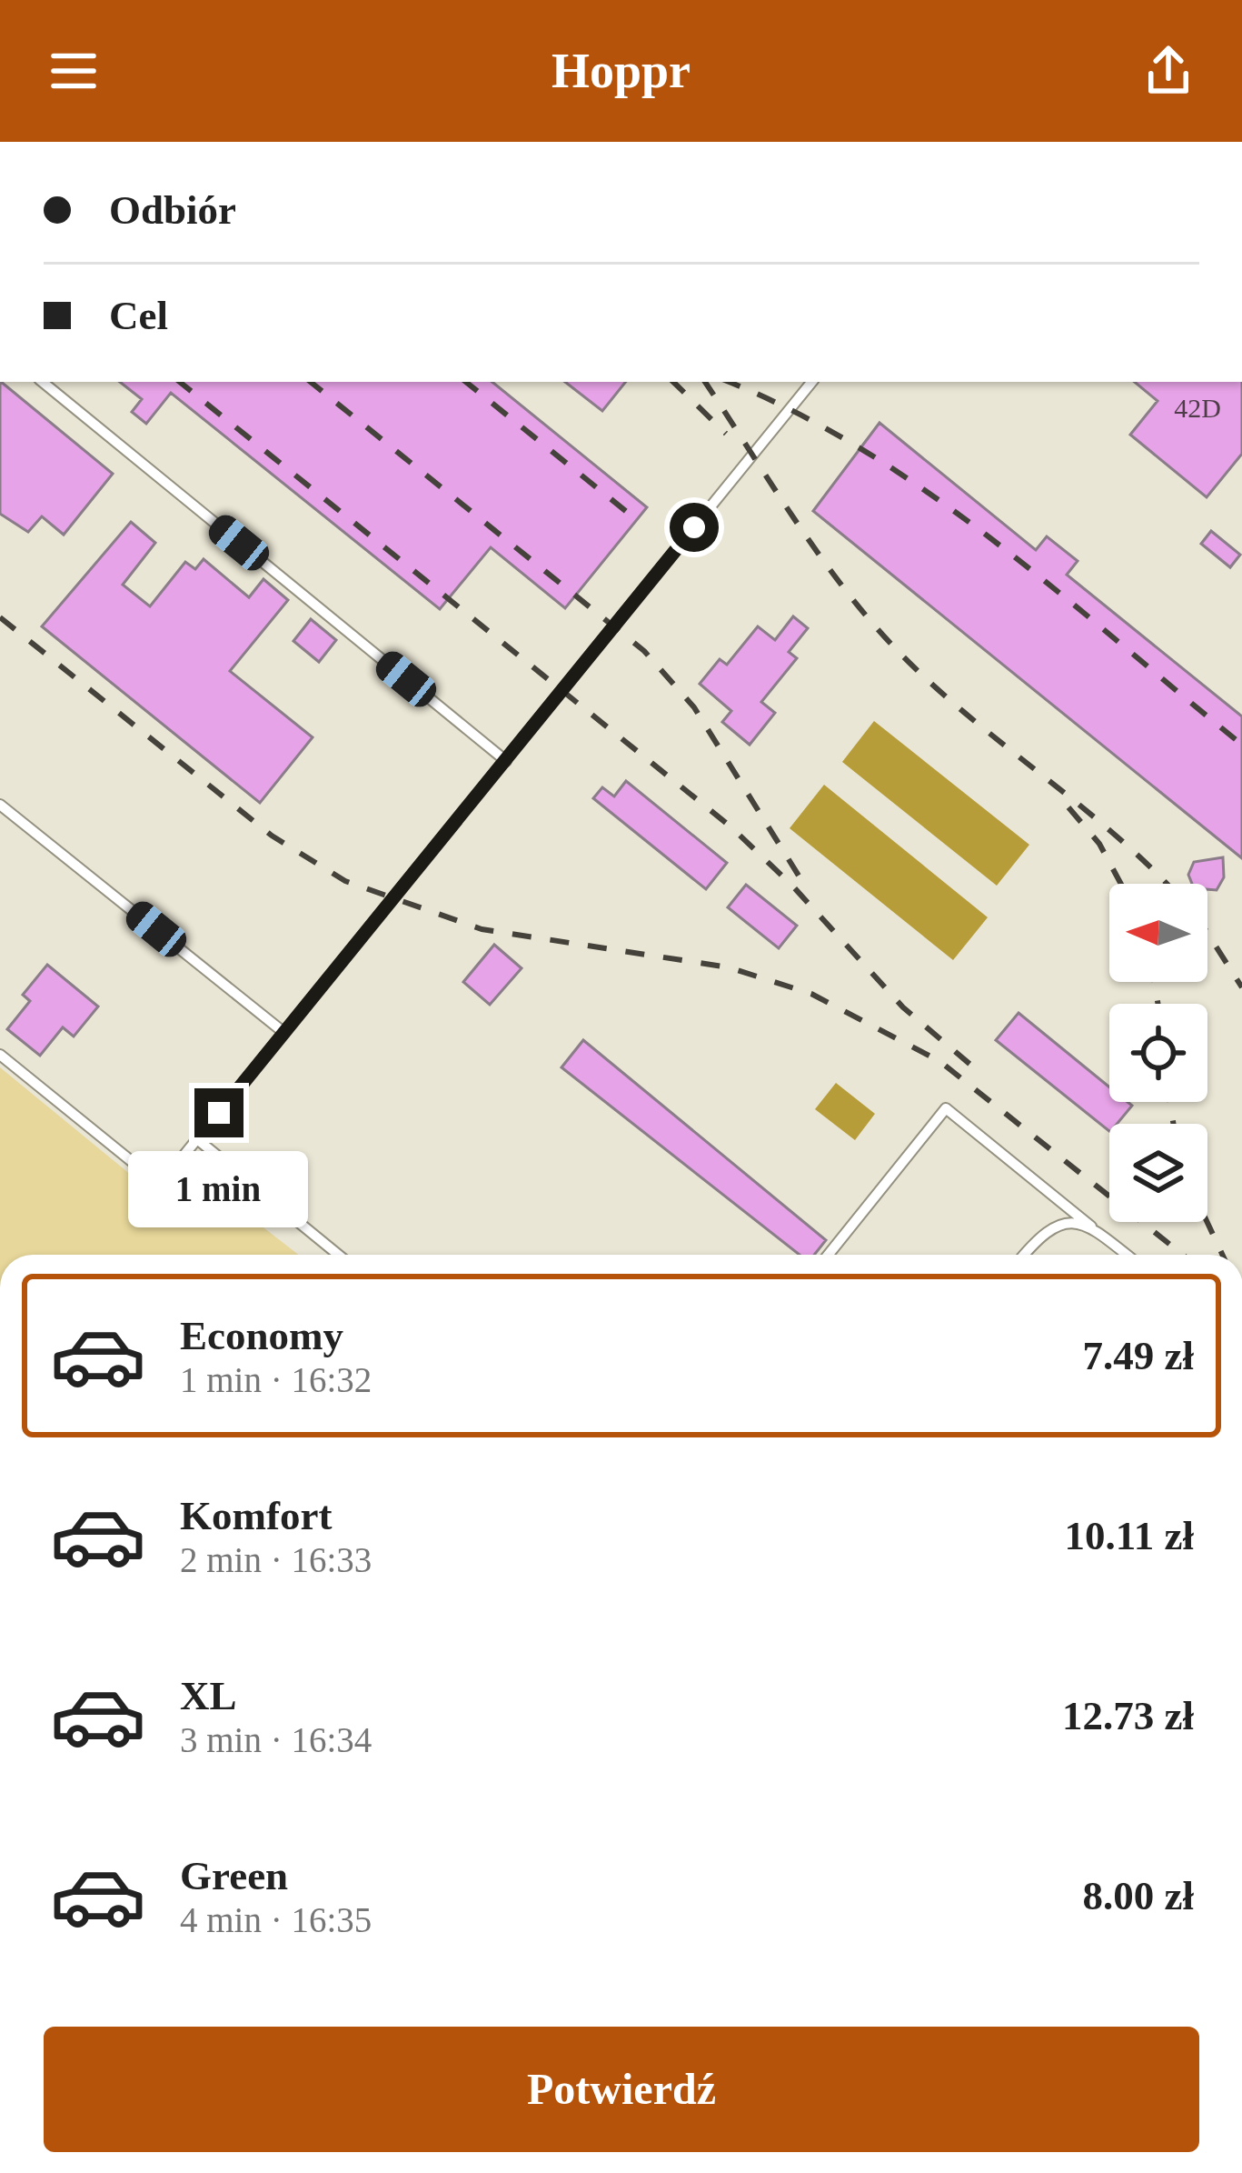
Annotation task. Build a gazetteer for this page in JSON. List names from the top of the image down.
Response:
{
  "house_numbers": ["42D"],
  "north": "left",
  "page": {
    "header": "Hoppr",
    "banner": ["Odbiór", "Cel"],
    "bubble": "1 min",
    "list": [
      {
        "name": "Economy",
        "note": "1 min · 16:32",
        "value": "7.49 zł"
      },
      {
        "name": "Komfort",
        "note": "2 min · 16:33",
        "value": "10.11 zł"
      },
      {
        "name": "XL",
        "note": "3 min · 16:34",
        "value": "12.73 zł"
      },
      {
        "name": "Green",
        "note": "4 min · 16:35",
        "value": "8.00 zł"
      }
    ],
    "buttons": "Potwierdź"
  }
}
